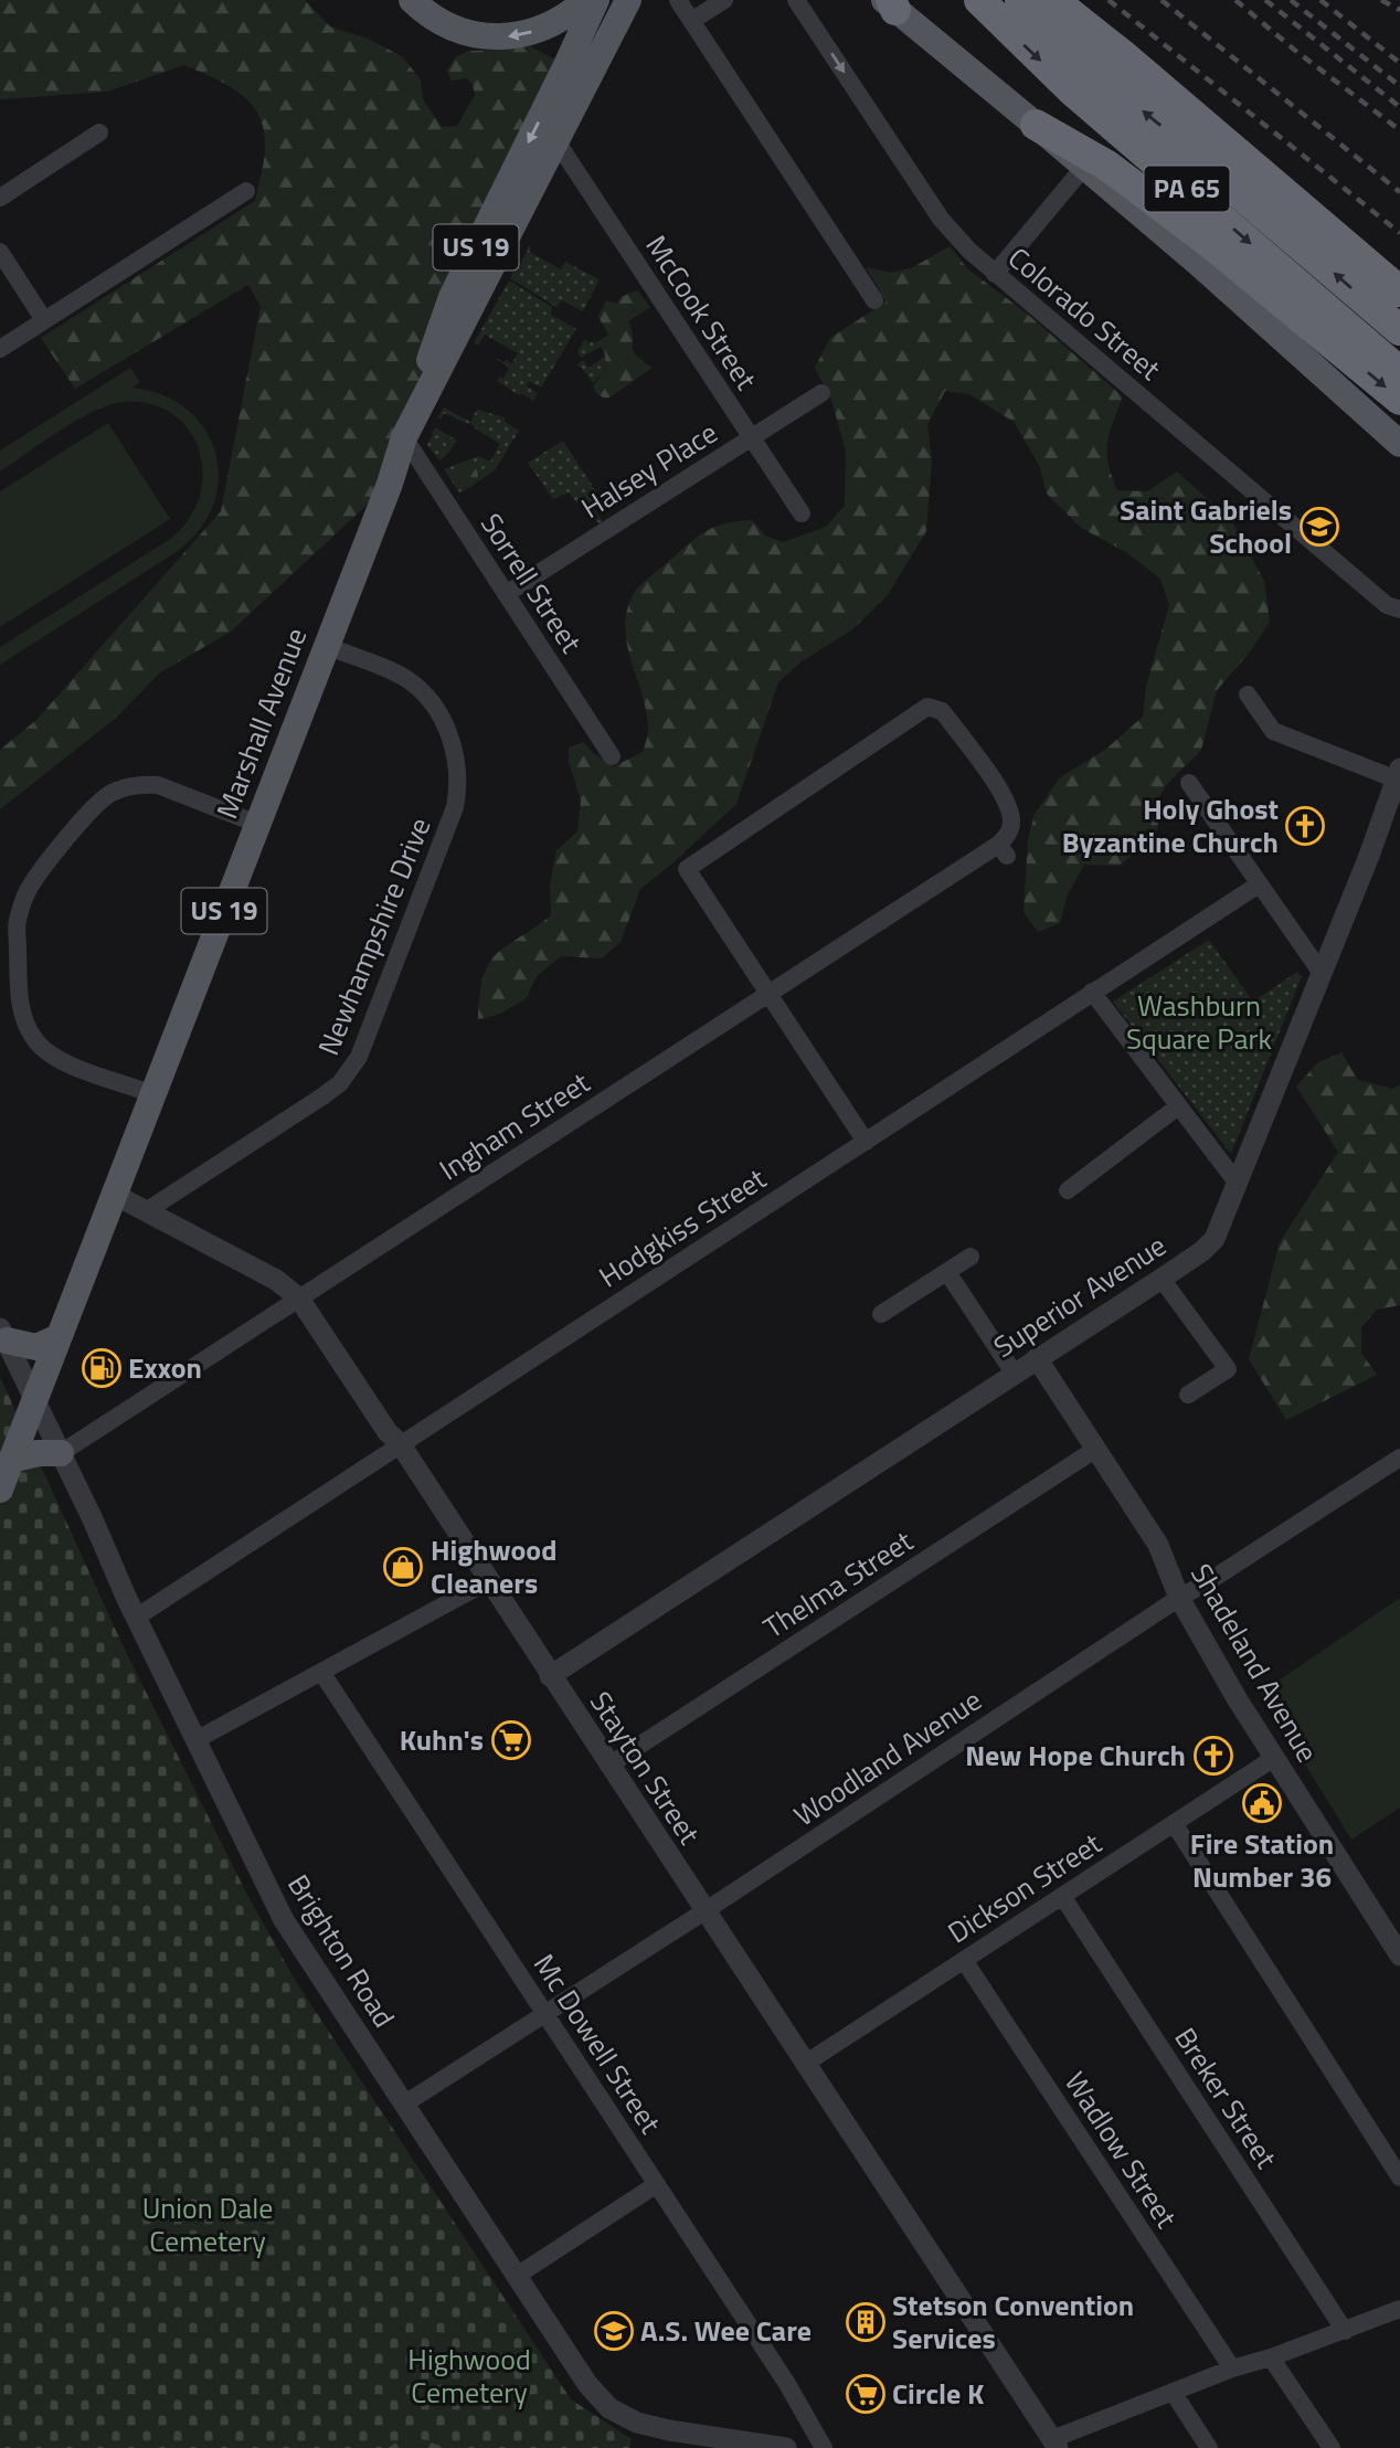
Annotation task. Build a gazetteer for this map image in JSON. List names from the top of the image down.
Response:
{
  "streets": {
    "highway": ["PA 65"],
    "main road": ["US 19", "Marshall Avenue"],
    "street": [
      "McCook Street",
      "Colorado Street",
      "Halsey Place",
      "Sorrell Street",
      "Newhampshire Drive",
      "Ingham Street",
      "Hodgkiss Street",
      "Superior Avenue",
      "Thelma Street",
      "Shadeland Avenue",
      "Woodland Avenue",
      "Stayton Street",
      "Dickson Street",
      "Brighton Road",
      "Mc Dowell Street",
      "Breker Street",
      "Wadlow Street"
    ]
  },
  "crossings": [
    ["US 19", "Sorrell Street"],
    ["US 19", "Marshall Avenue"],
    ["McCook Street", "Halsey Place"],
    ["McCook Street", "Marshall Avenue"],
    ["Halsey Place", "Sorrell Street"],
    ["Sorrell Street", "Marshall Avenue"],
    ["Marshall Avenue", "Newhampshire Drive"],
    ["Marshall Avenue", "Stayton Street"],
    ["Marshall Avenue", "Brighton Road"],
    ["Newhampshire Drive", "Stayton Street"],
    ["Ingham Street", "Stayton Street"],
    ["Ingham Street", "Brighton Road"],
    ["Hodgkiss Street", "Stayton Street"],
    ["Hodgkiss Street", "Brighton Road"],
    ["Superior Avenue", "Shadeland Avenue"],
    ["Superior Avenue", "Stayton Street"],
    ["Thelma Street", "Shadeland Avenue"],
    ["Thelma Street", "Stayton Street"],
    ["Shadeland Avenue", "Woodland Avenue"],
    ["Shadeland Avenue", "Dickson Street"],
    ["Woodland Avenue", "Stayton Street"],
    ["Woodland Avenue", "Brighton Road"],
    ["Woodland Avenue", "Mc Dowell Street"],
    ["Stayton Street", "Dickson Street"],
    ["Dickson Street", "Breker Street"],
    ["Dickson Street", "Wadlow Street"]
  ],
  "parks": ["Washburn Square Park", "Union Dale Cemetery", "Highwood Cemetery"],
  "places": {
    "school or university": ["Saint Gabriels School", "A.S. Wee Care"],
    "church": ["Holy Ghost Byzantine Church", "New Hope Church"],
    "fuel station": ["Exxon"],
    "shop": ["Highwood Cleaners"],
    "supermarket": ["Kuhn's", "Circle K"],
    "public building": ["Fire Station Number 36"],
    "building": ["Stetson Convention Services"]
  }
}
